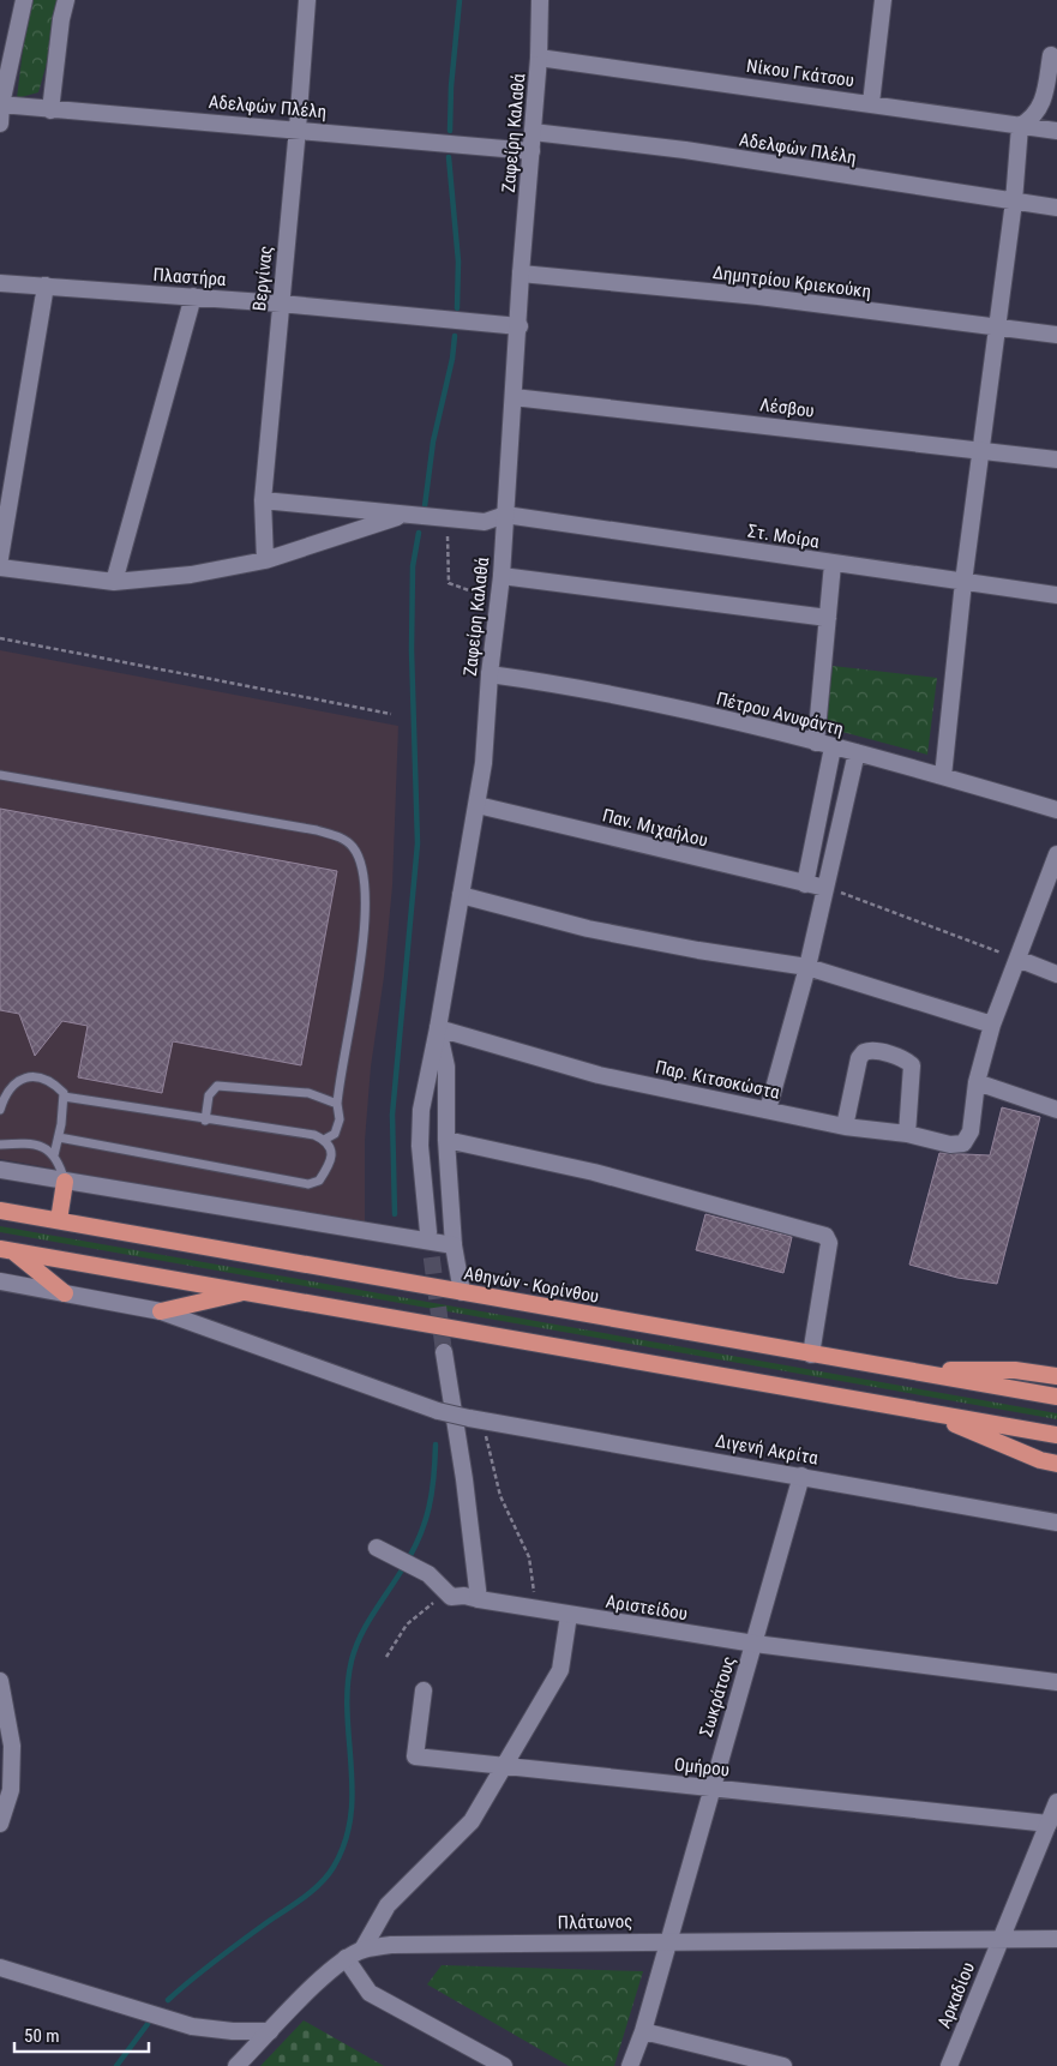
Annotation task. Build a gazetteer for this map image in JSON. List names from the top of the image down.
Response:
{
  "streets": {
    "highway": ["Αθηνών - Κορίνθου"],
    "street": [
      "Νίκου Γκάτσου",
      "Αδελφών Πλέλη",
      "Ζαφείρη Καλαθά",
      "Πλαστήρα",
      "Βεργίνας",
      "Δημητρίου Κριεκούκη",
      "Λέσβου",
      "Στ. Μοίρα",
      "Πέτρου Ανυφάντη",
      "Παν. Μιχαήλου",
      "Παρ. Κιτσοκώστα",
      "Διγενή Ακρίτα",
      "Αριστείδου",
      "Σωκράτους",
      "Ομήρου",
      "Πλάτωνος",
      "Αρκαδίου"
    ]
  },
  "crossings": [
    ["Νίκου Γκάτσου", "Ζαφείρη Καλαθά"],
    ["Αδελφών Πλέλη", "Ζαφείρη Καλαθά"],
    ["Αδελφών Πλέλη", "Βεργίνας"],
    ["Ζαφείρη Καλαθά", "Πλαστήρα"],
    ["Ζαφείρη Καλαθά", "Δημητρίου Κριεκούκη"],
    ["Ζαφείρη Καλαθά", "Λέσβου"],
    ["Ζαφείρη Καλαθά", "Στ. Μοίρα"],
    ["Ζαφείρη Καλαθά", "Πέτρου Ανυφάντη"],
    ["Ζαφείρη Καλαθά", "Παν. Μιχαήλου"],
    ["Ζαφείρη Καλαθά", "Παρ. Κιτσοκώστα"],
    ["Πλαστήρα", "Βεργίνας"],
    ["Διγενή Ακρίτα", "Σωκράτους"],
    ["Αριστείδου", "Σωκράτους"],
    ["Σωκράτους", "Ομήρου"],
    ["Σωκράτους", "Πλάτωνος"],
    ["Ομήρου", "Αρκαδίου"],
    ["Πλάτωνος", "Αρκαδίου"]
  ],
  "scale_bar": "50 m"
}
